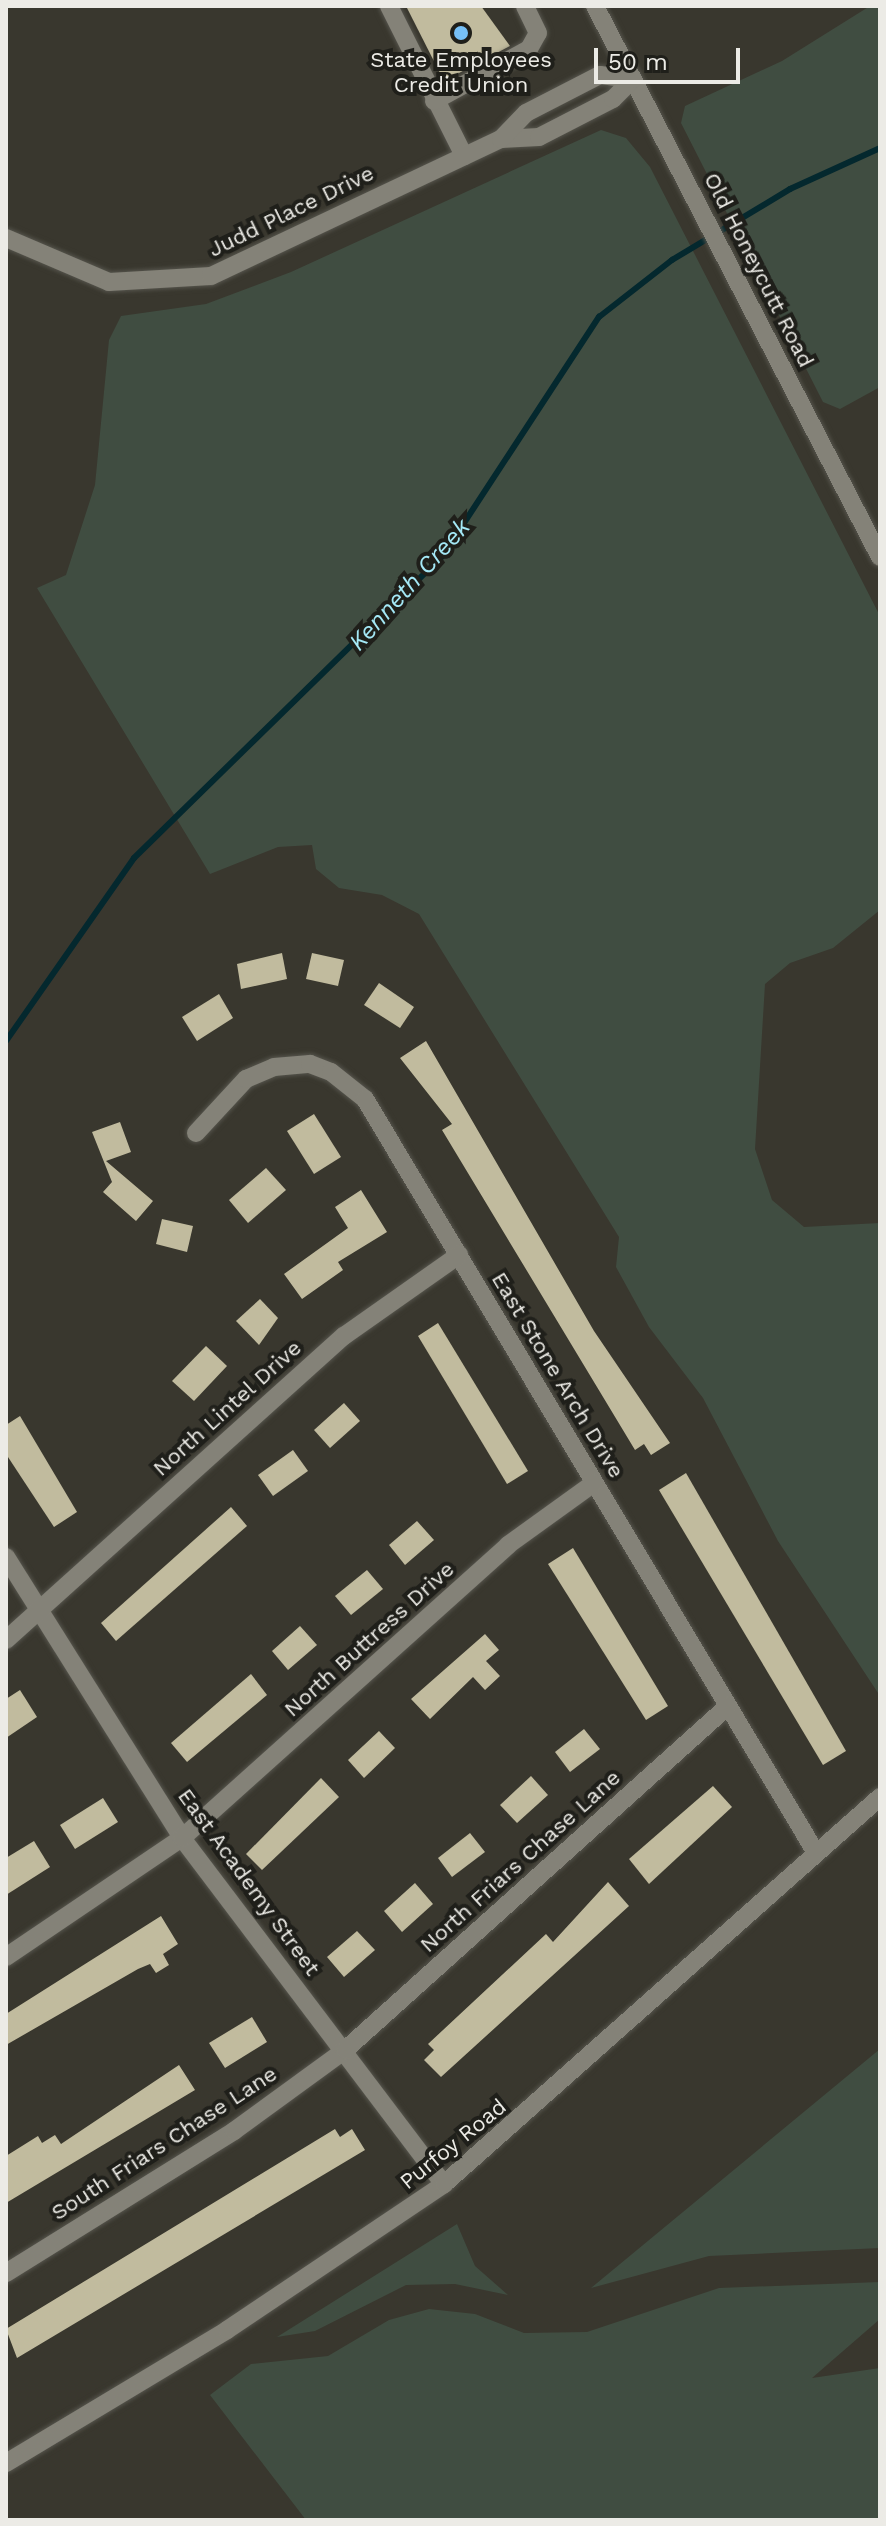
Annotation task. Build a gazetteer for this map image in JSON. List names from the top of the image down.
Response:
{
  "streets": {
    "street": [
      "Judd Place Drive",
      "Old Honeycutt Road",
      "East Stone Arch Drive",
      "North Lintel Drive",
      "North Buttress Drive",
      "North Friars Chase Lane",
      "East Academy Street",
      "South Friars Chase Lane",
      "Purfoy Road"
    ]
  },
  "crossings": [
    ["Judd Place Drive", "Old Honeycutt Road"],
    ["East Stone Arch Drive", "North Lintel Drive"],
    ["East Stone Arch Drive", "North Buttress Drive"],
    ["East Stone Arch Drive", "North Friars Chase Lane"],
    ["East Stone Arch Drive", "Purfoy Road"],
    ["North Lintel Drive", "East Academy Street"],
    ["North Buttress Drive", "East Academy Street"],
    ["North Friars Chase Lane", "East Academy Street"],
    ["North Friars Chase Lane", "South Friars Chase Lane"],
    ["East Academy Street", "South Friars Chase Lane"],
    ["East Academy Street", "Purfoy Road"]
  ],
  "water": ["Kenneth Creek"],
  "places": ["State Employees Credit Union"],
  "scale_bar": "50 m"
}
